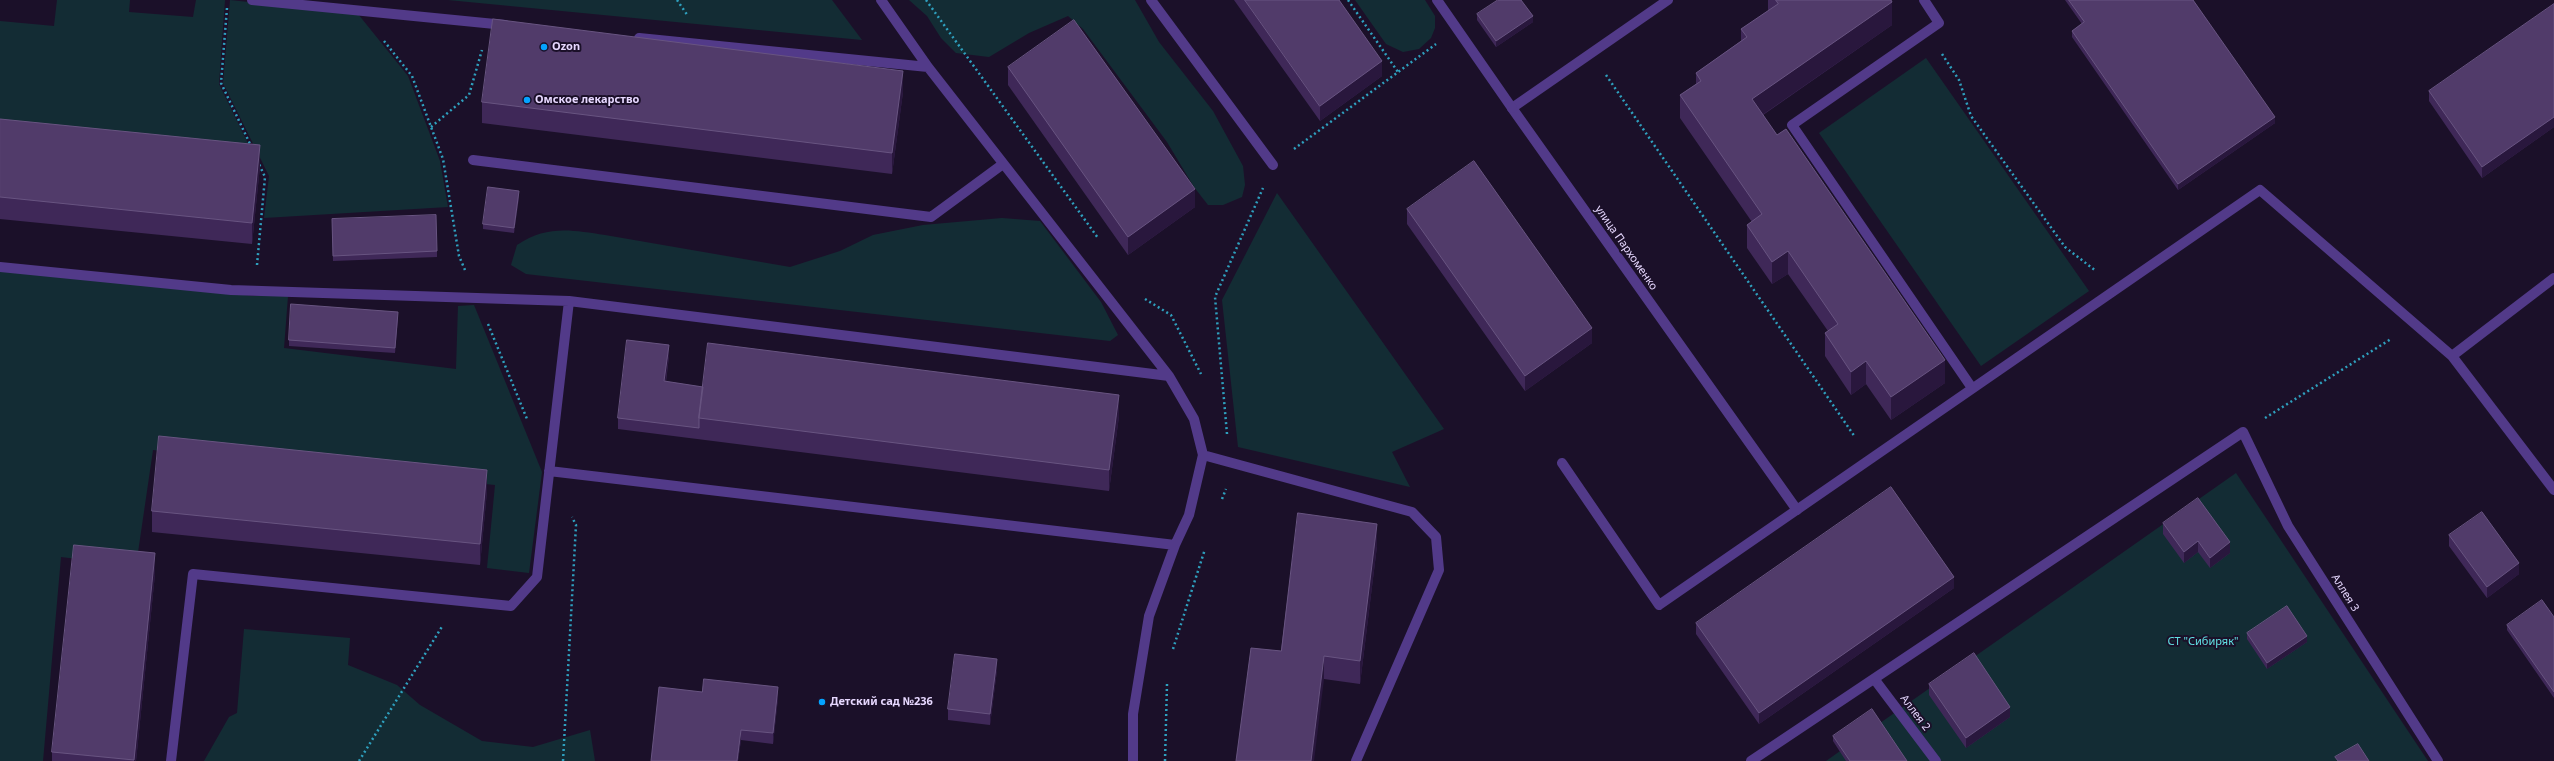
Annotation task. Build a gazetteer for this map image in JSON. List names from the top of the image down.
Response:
{
  "streets": {
    "street": ["улица Пархоменко", "Аллея 3", "Аллея 2"]
  },
  "parks": ["СТ \"Сибиряк\""],
  "places": ["Ozon", "Омское лекарство", "Детский сад №236"]
}
